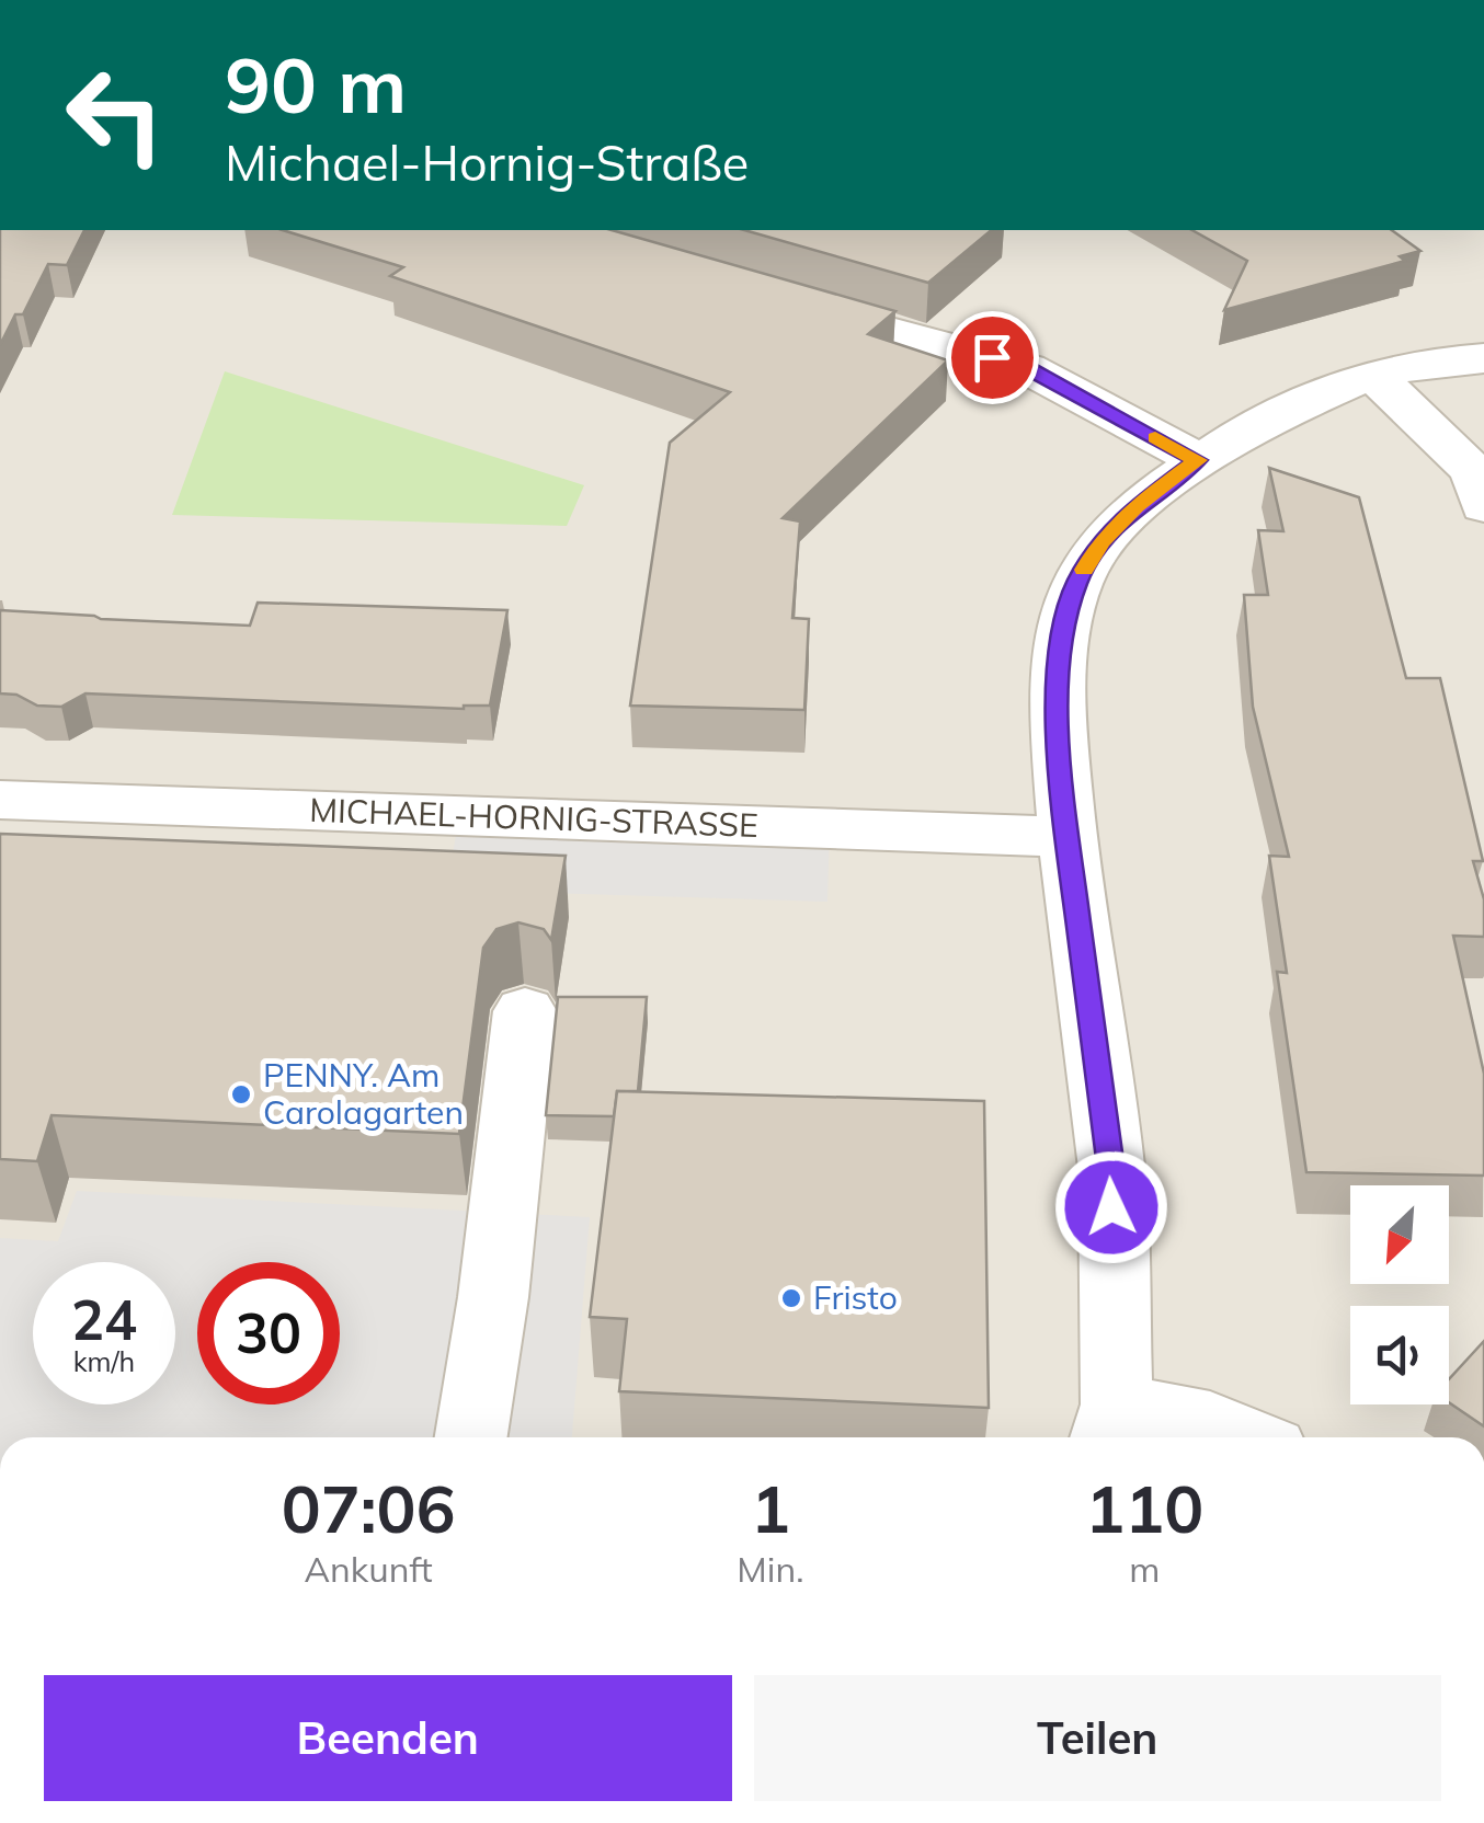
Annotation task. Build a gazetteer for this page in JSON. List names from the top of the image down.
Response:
{
  "streets": {
    "street": ["MICHAEL-HORNIG-STRASSE"]
  },
  "places": ["PENNY. Am Carolagarten", "Fristo"],
  "north": "bottom left",
  "page": {
    "turn": ["90 m", "Michael-Hornig-Straße"],
    "speed": "24 km/h",
    "limit": "30",
    "eta": [
      "07:06",
      "Ankunft",
      "1",
      "Min.",
      "110",
      "m"
    ],
    "buttons": ["Beenden", "Teilen"]
  }
}
